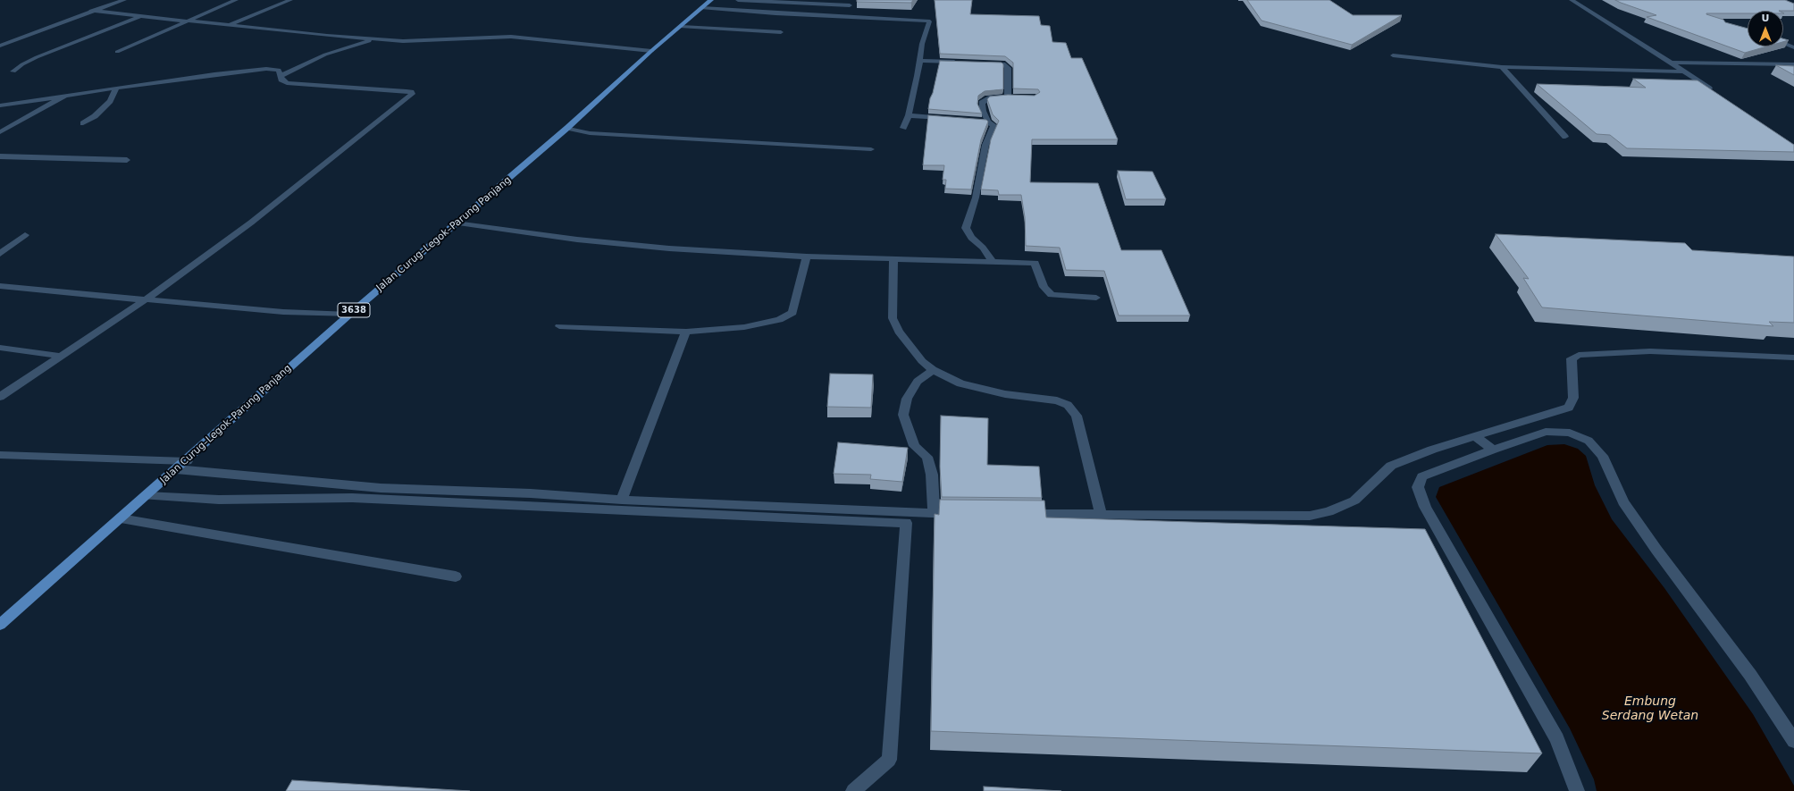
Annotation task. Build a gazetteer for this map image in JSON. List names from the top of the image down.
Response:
{
  "streets": {
    "main road": ["Jalan Curug–Legok–Parung Panjang", "3638"]
  },
  "water": ["Embung Serdang Wetan"],
  "north": "top"
}
